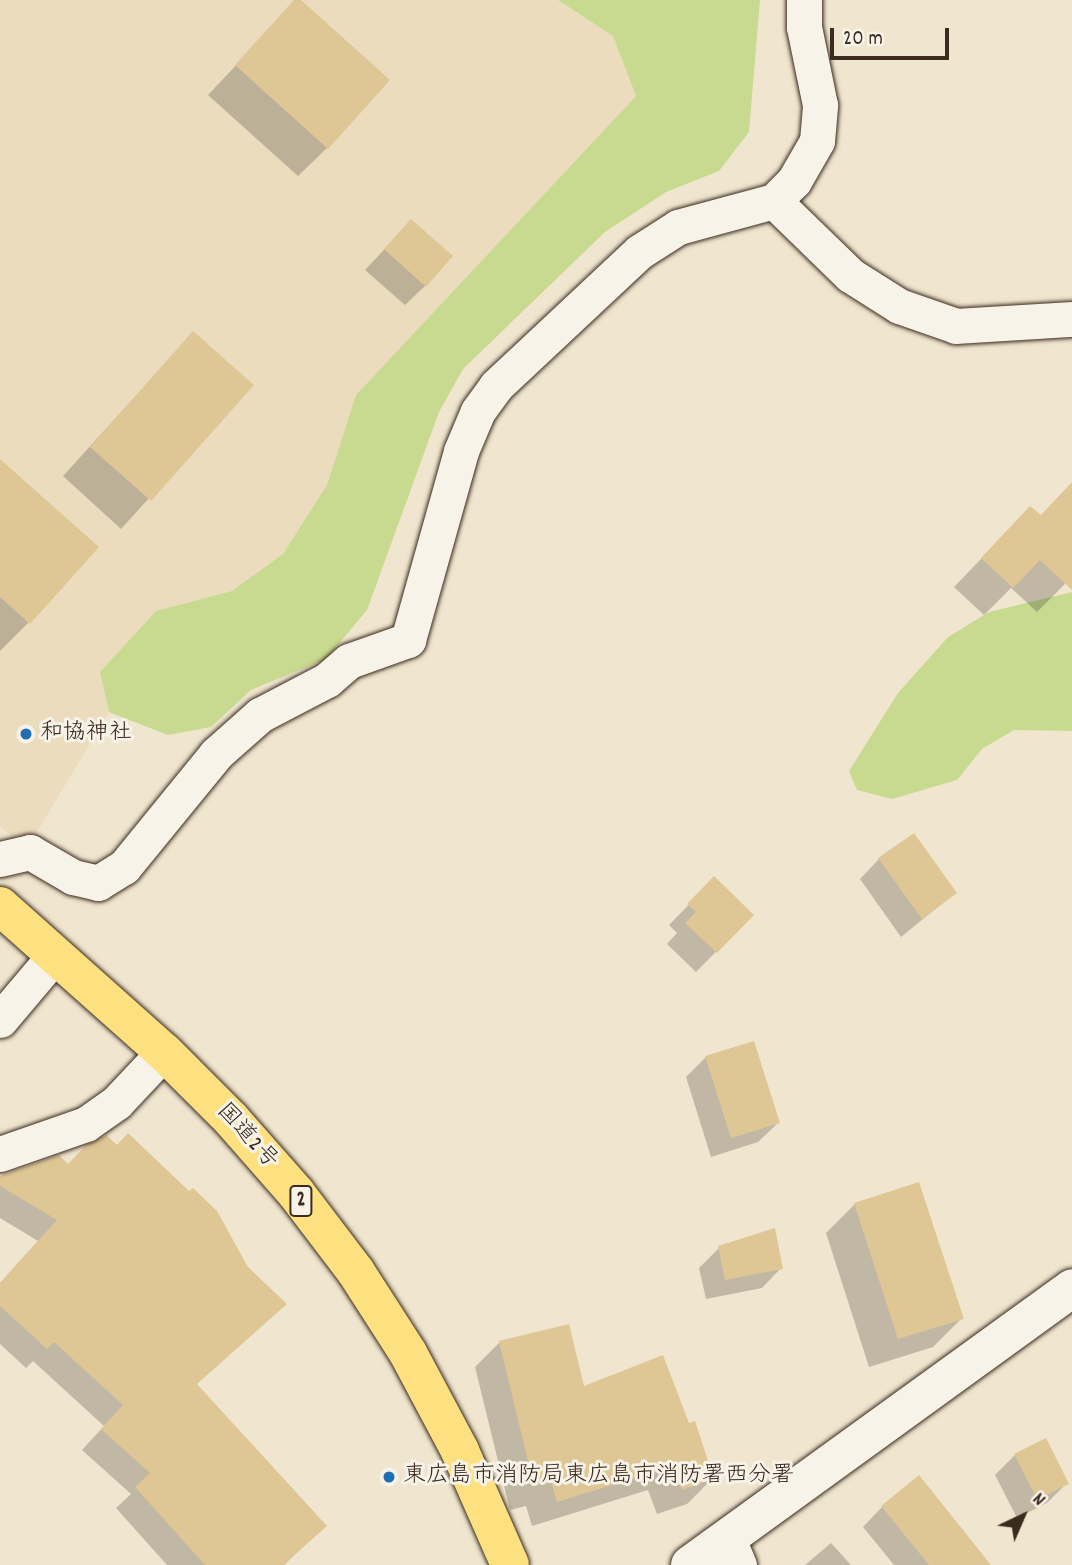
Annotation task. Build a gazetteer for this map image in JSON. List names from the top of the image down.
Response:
{
  "streets": {
    "highway": ["国道2号", "2"]
  },
  "places": ["和協神社", "東広島市消防局東広島市消防署西分署"],
  "scale_bar": "20 m",
  "north": "top right"
}
